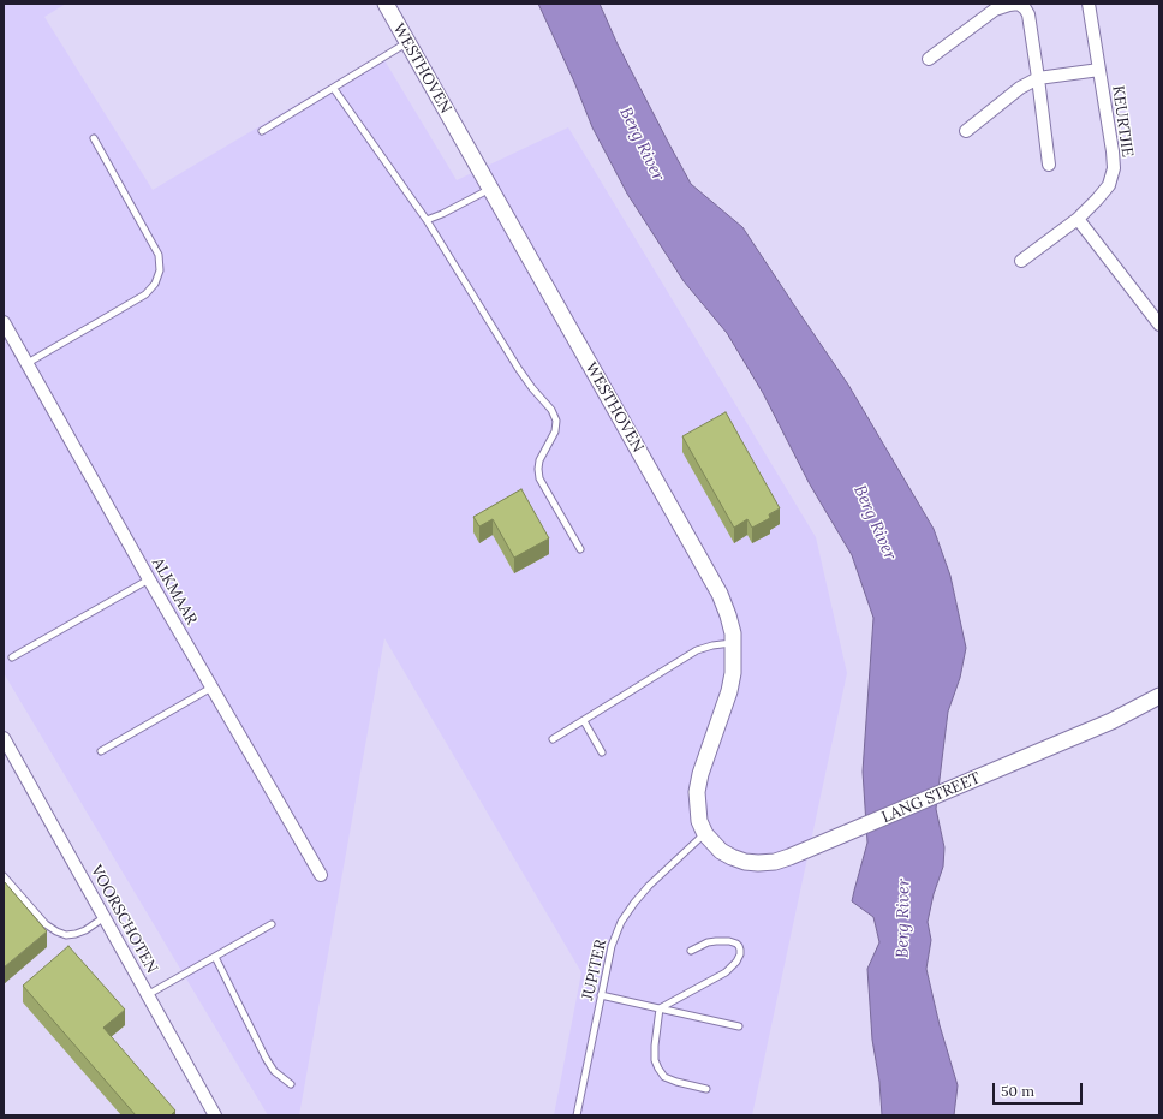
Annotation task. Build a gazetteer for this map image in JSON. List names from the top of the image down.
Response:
{
  "streets": {
    "street": [
      "WESTHOVEN",
      "KEURTJIE",
      "ALKMAAR",
      "LANG STREET",
      "VOORSCHOTEN"
    ],
    "lane": ["JUPITER"]
  },
  "crossings": [
    ["WESTHOVEN", "LANG STREET"],
    ["WESTHOVEN", "JUPITER"],
    ["LANG STREET", "JUPITER"]
  ],
  "water": ["Berg River"],
  "scale_bar": "50 m"
}
